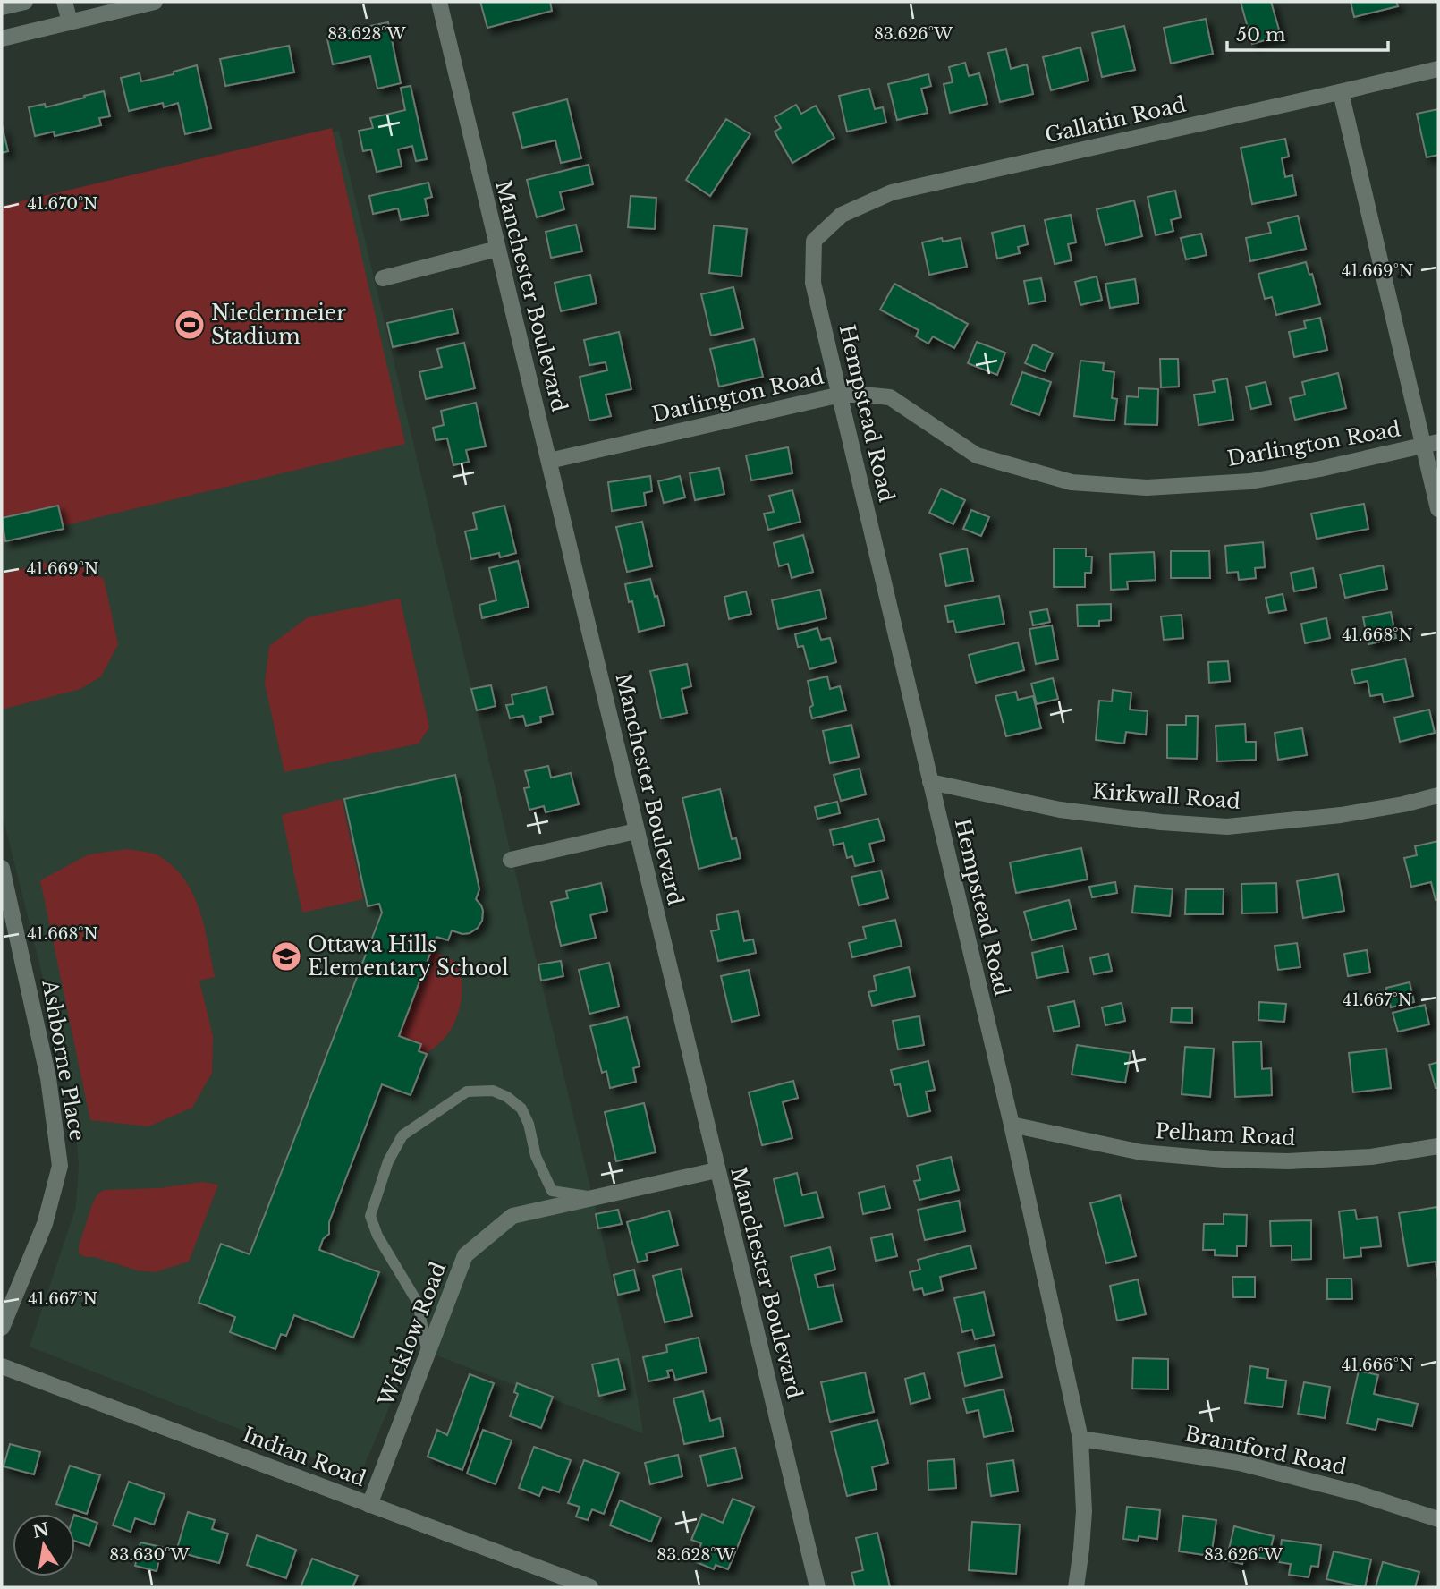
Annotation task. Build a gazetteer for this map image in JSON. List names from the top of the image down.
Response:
{
  "streets": {
    "street": [
      "Gallatin Road",
      "Manchester Boulevard",
      "Darlington Road",
      "Hempstead Road",
      "Kirkwall Road",
      "Ashborne Place",
      "Pelham Road",
      "Wicklow Road",
      "Brantford Road",
      "Indian Road"
    ]
  },
  "crossings": [
    ["Gallatin Road", "Hempstead Road"],
    ["Manchester Boulevard", "Darlington Road"],
    ["Manchester Boulevard", "Wicklow Road"],
    ["Darlington Road", "Hempstead Road"],
    ["Hempstead Road", "Kirkwall Road"],
    ["Hempstead Road", "Pelham Road"],
    ["Hempstead Road", "Brantford Road"],
    ["Wicklow Road", "Indian Road"]
  ],
  "places": {
    "sports": ["Niedermeier Stadium"],
    "school or university": ["Ottawa Hills Elementary School"]
  },
  "scale_bar": "50 m",
  "north": "top",
  "coordinates": [
    "83.628°W",
    "83.626°W",
    "41.670°N",
    "41.669°N",
    "41.668°N",
    "41.667°N",
    "41.666°N",
    "83.630°W"
  ]
}
